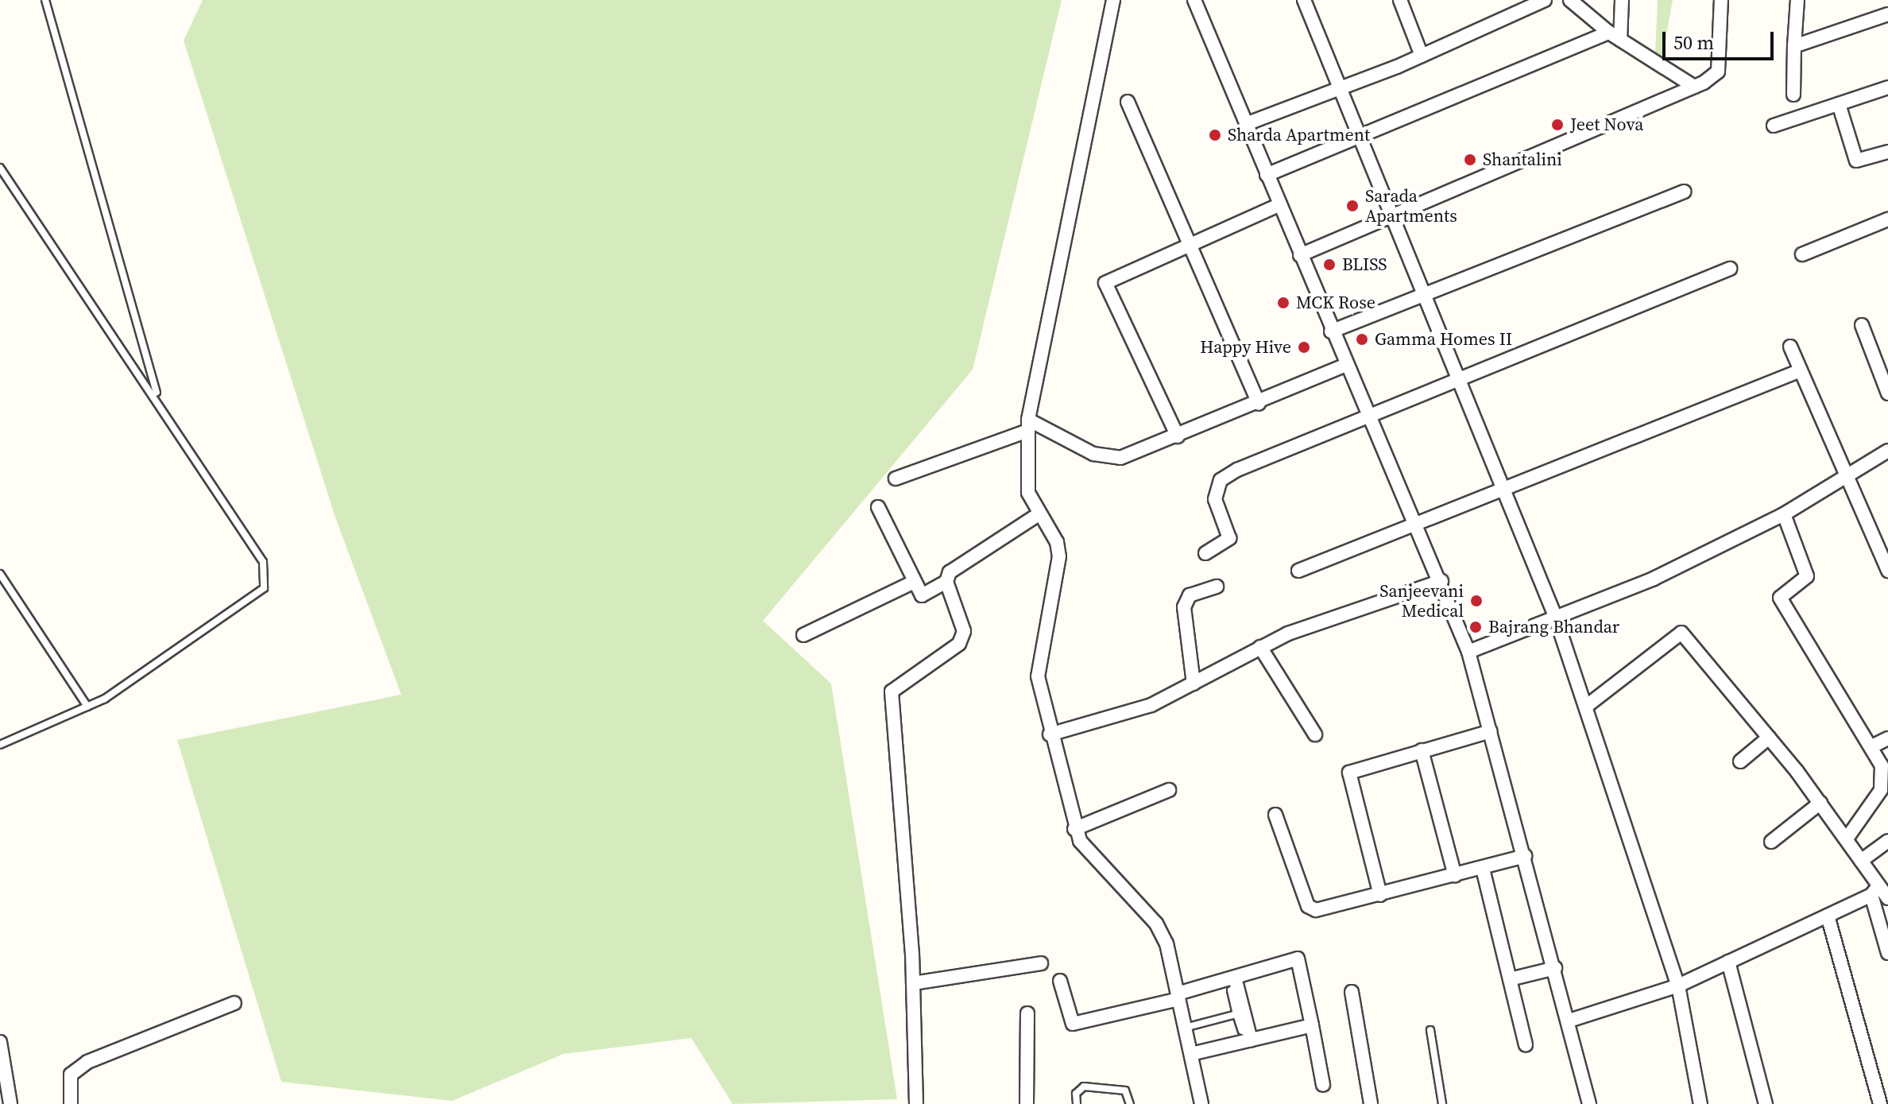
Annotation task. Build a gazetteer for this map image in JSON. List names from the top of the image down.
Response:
{
  "places": [
    "Jeet Nova",
    "Sharda Apartment",
    "Shantalini",
    "Sarada Apartments",
    "BLISS",
    "MCK Rose",
    "Gamma Homes II",
    "Happy Hive",
    "Sanjeevani Medical",
    "Bajrang Bhandar"
  ],
  "scale_bar": "50 m"
}
